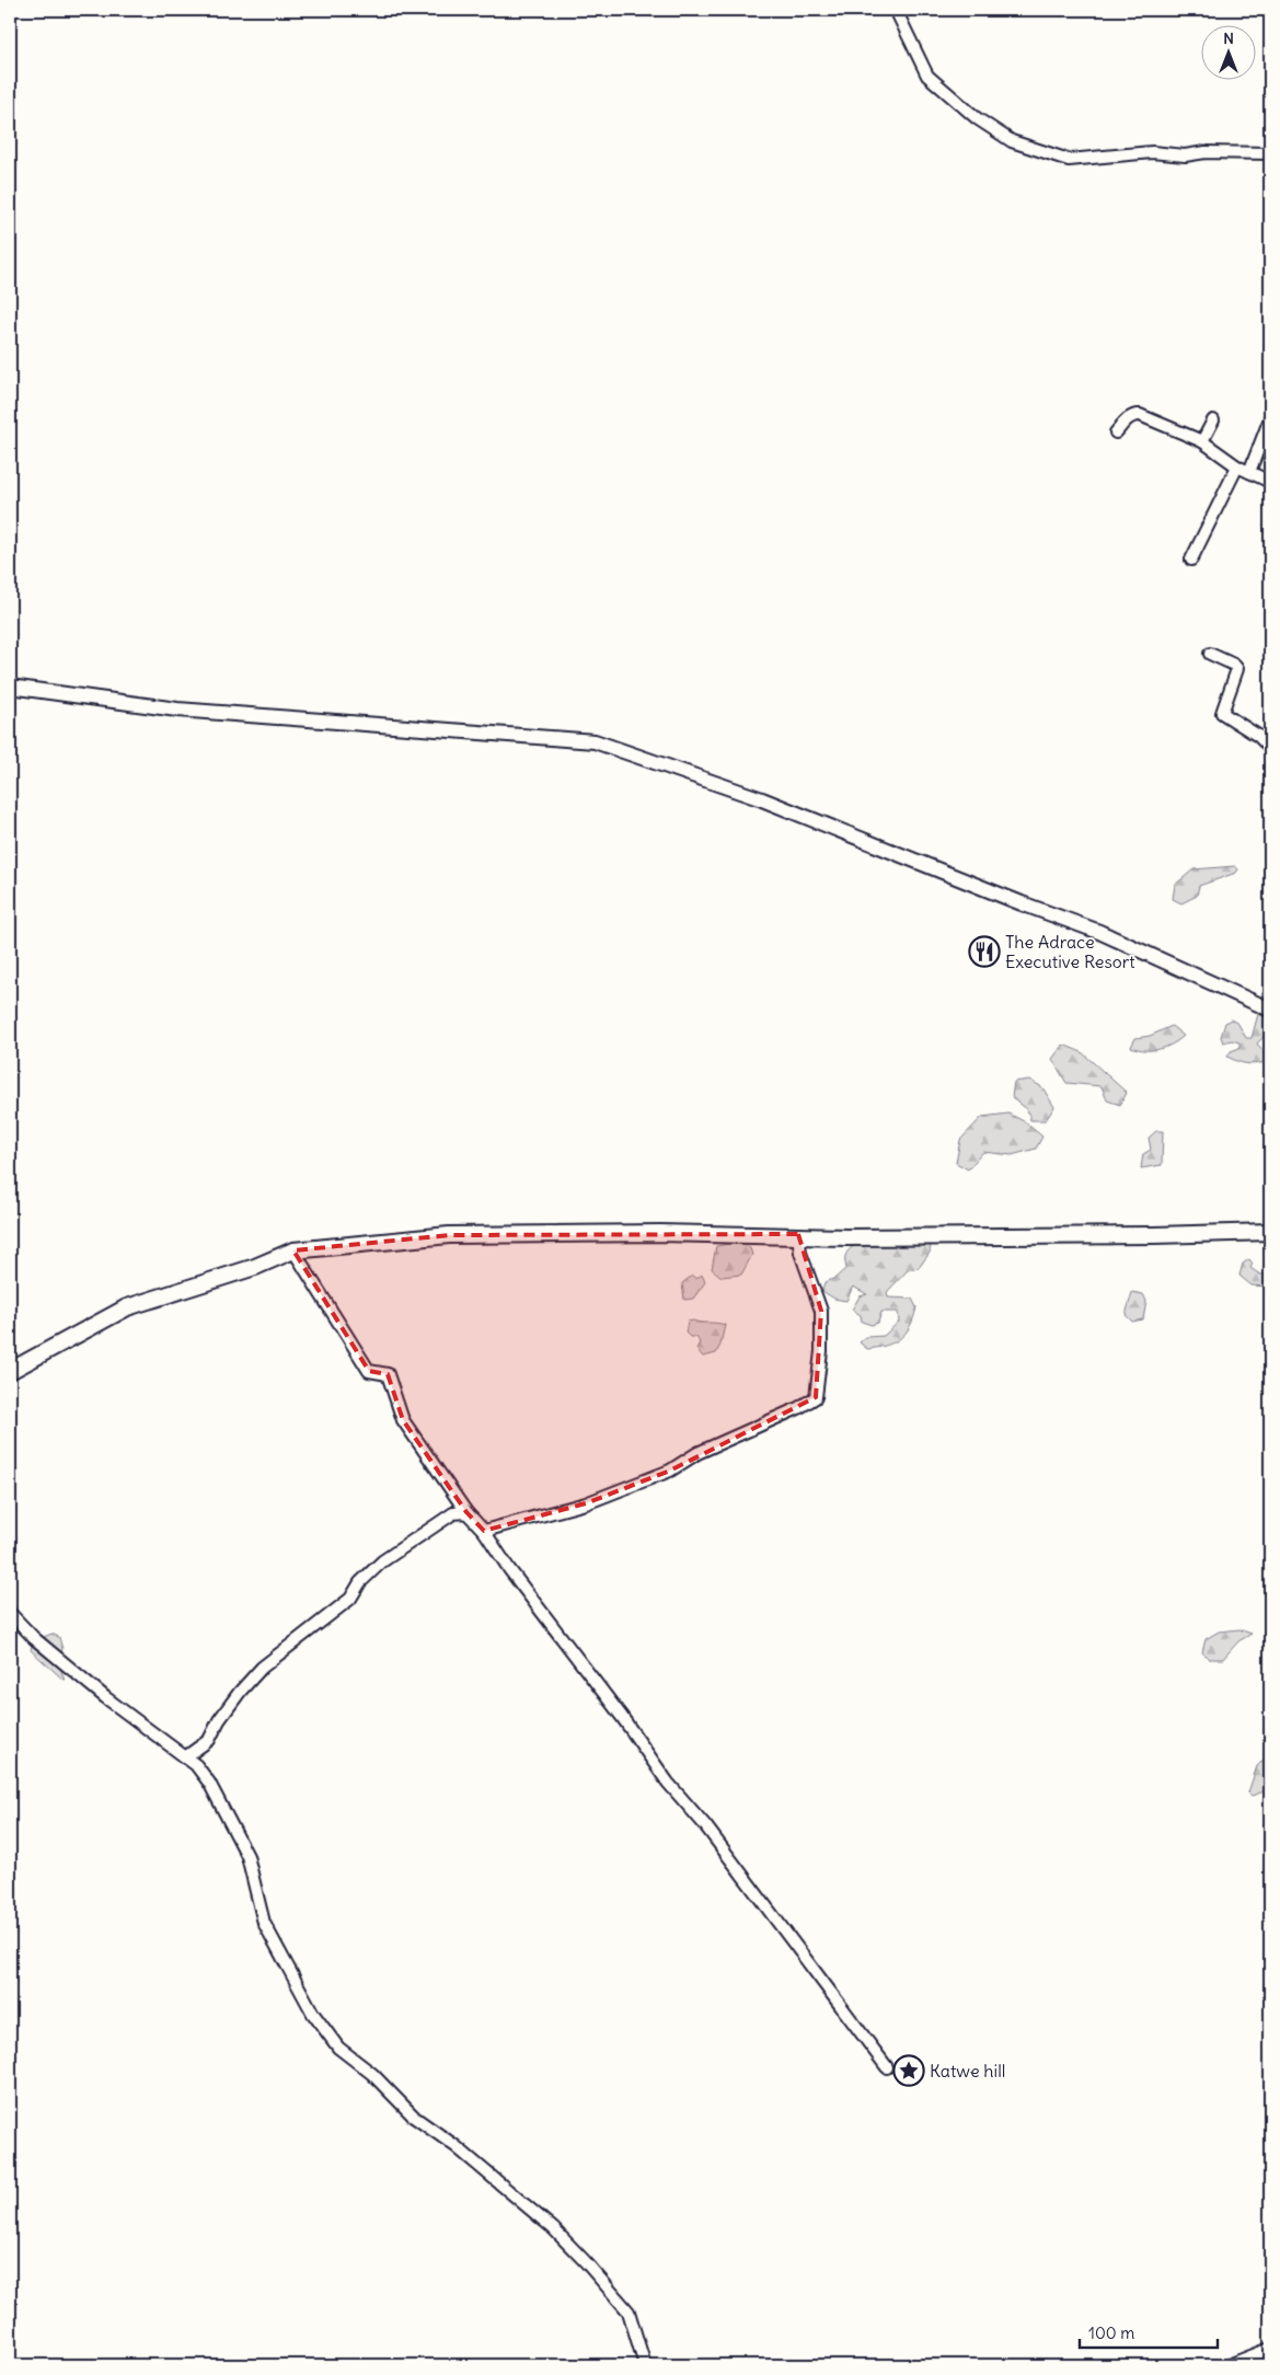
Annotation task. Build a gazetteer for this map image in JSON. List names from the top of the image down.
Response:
{
  "places": {
    "restaurant": ["The Adrace Executive Resort"],
    "place": ["Katwe hill"]
  },
  "scale_bar": "100 m",
  "north": "top"
}
